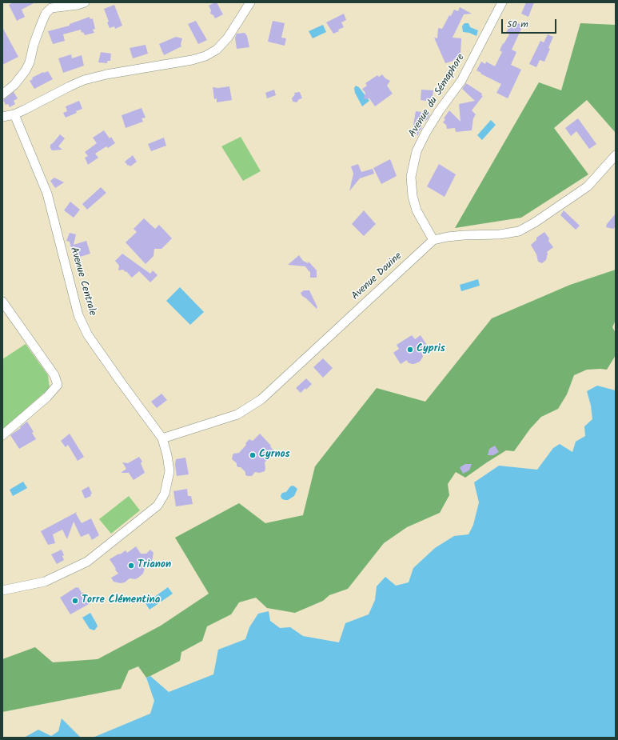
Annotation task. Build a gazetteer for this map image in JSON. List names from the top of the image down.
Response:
{
  "streets": {
    "street": ["Avenue du Sémaphore", "Avenue Douine", "Avenue Centrale"]
  },
  "crossings": [
    ["Avenue du Sémaphore", "Avenue Douine"],
    ["Avenue Douine", "Avenue Centrale"]
  ],
  "places": [
    "Cypris",
    "Cyrnos",
    "Trianon",
    "Torre Clémentina"
  ],
  "scale_bar": "50 m"
}
